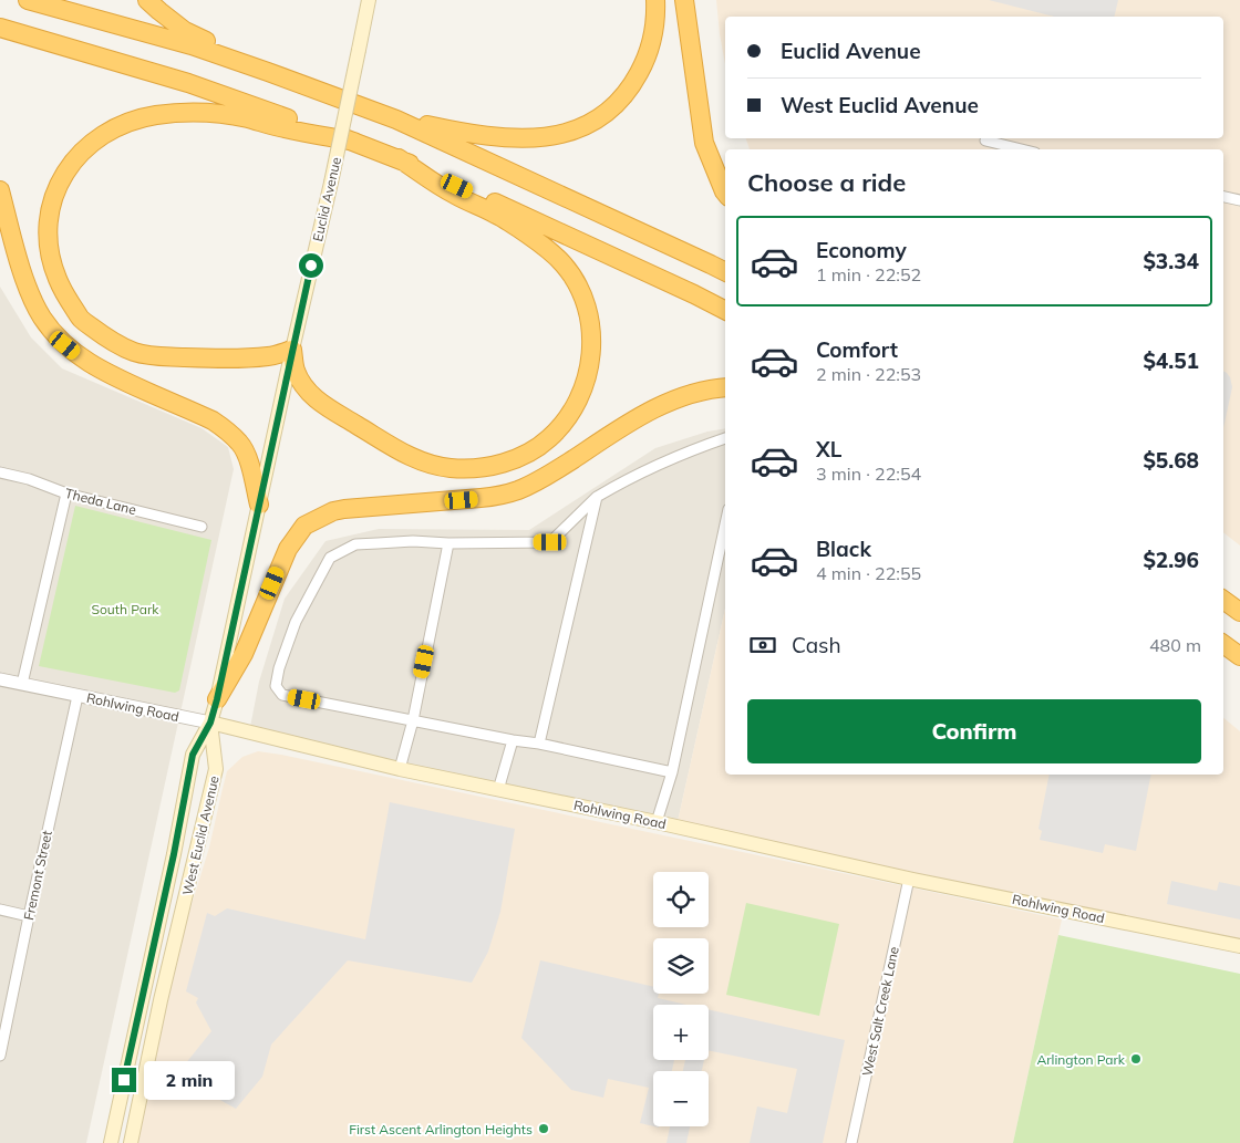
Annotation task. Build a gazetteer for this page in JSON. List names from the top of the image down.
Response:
{
  "streets": {
    "main road": ["Euclid Avenue", "Rohlwing Road", "West Euclid Avenue"],
    "street": ["Theda Lane", "Fremont Street", "West Salt Creek Lane"]
  },
  "crossings": [
    ["Euclid Avenue", "Rohlwing Road"],
    ["Euclid Avenue", "West Euclid Avenue"],
    ["Rohlwing Road", "West Euclid Avenue"],
    ["Rohlwing Road", "Fremont Street"],
    ["Rohlwing Road", "West Salt Creek Lane"]
  ],
  "parks": ["South Park"],
  "places": ["Arlington Park", "First Ascent Arlington Heights"],
  "page": {
    "banner": ["Euclid Avenue", "West Euclid Avenue"],
    "heading": "Choose a ride",
    "list": [
      {
        "name": "Economy",
        "note": "1 min · 22:52",
        "value": "$3.34"
      },
      {
        "name": "Comfort",
        "note": "2 min · 22:53",
        "value": "$4.51"
      },
      {
        "name": "XL",
        "note": "3 min · 22:54",
        "value": "$5.68"
      },
      {
        "name": "Black",
        "note": "4 min · 22:55",
        "value": "$2.96"
      }
    ],
    "pay": ["Cash", "480 m"],
    "buttons": "Confirm",
    "map_buttons": ["+", "−"],
    "bubble": "2 min"
  }
}
